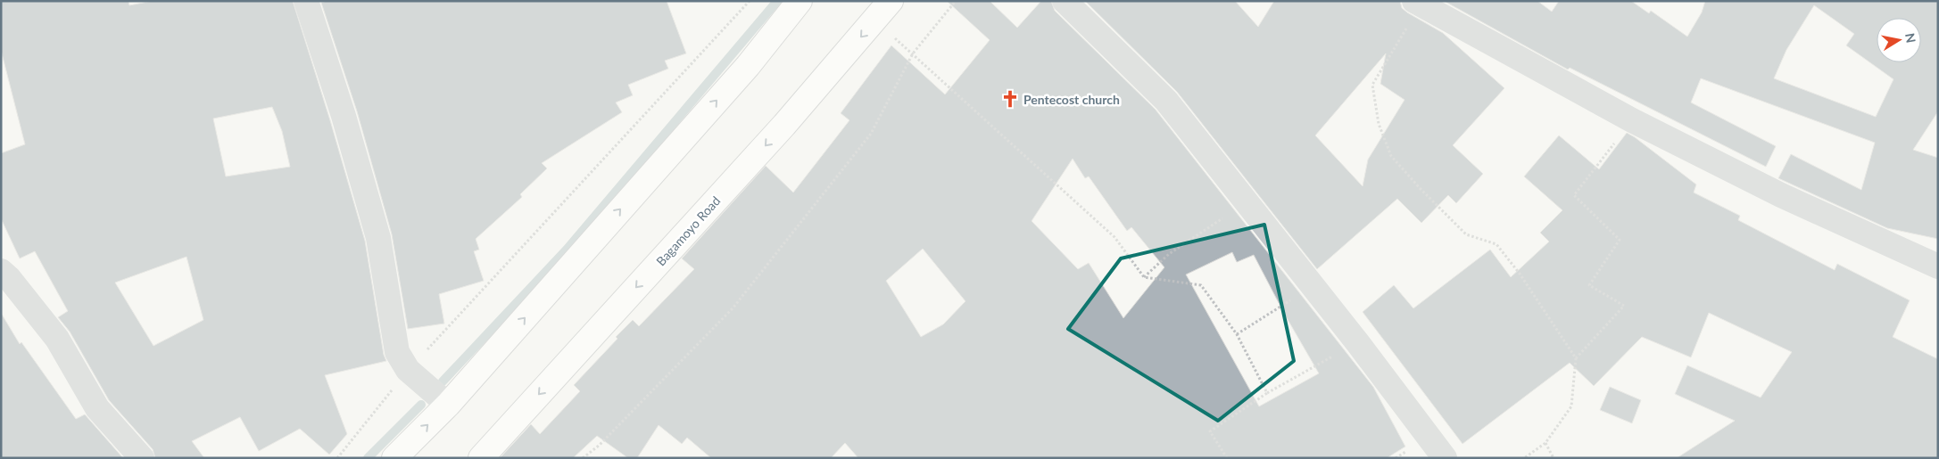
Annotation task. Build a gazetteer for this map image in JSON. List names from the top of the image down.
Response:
{
  "streets": {
    "highway": ["Bagamoyo Road"]
  },
  "places": {
    "church": ["Pentecost church"]
  },
  "north": "right"
}
